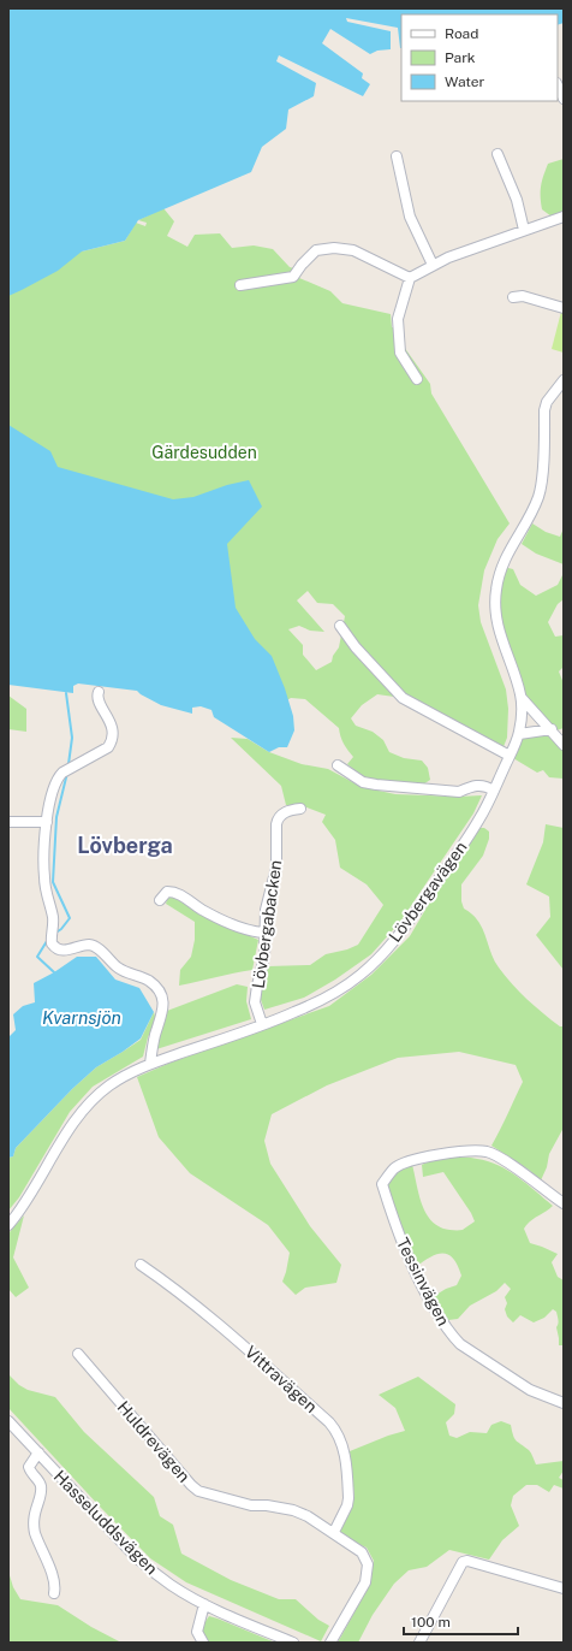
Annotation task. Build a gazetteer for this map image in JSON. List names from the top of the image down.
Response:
{
  "streets": {
    "street": [
      "Lövbergavägen",
      "Lövbergabacken",
      "Tessinvägen",
      "Vittravägen",
      "Huldrevägen",
      "Hasseluddsvägen"
    ]
  },
  "crossings": [
    ["Lövbergavägen", "Lövbergabacken"],
    ["Vittravägen", "Huldrevägen"]
  ],
  "districts": ["Lövberga"],
  "water": ["Kvarnsjön"],
  "parks": ["Gärdesudden"],
  "legend": ["Road", "Park", "Water"],
  "scale_bar": "100 m"
}
